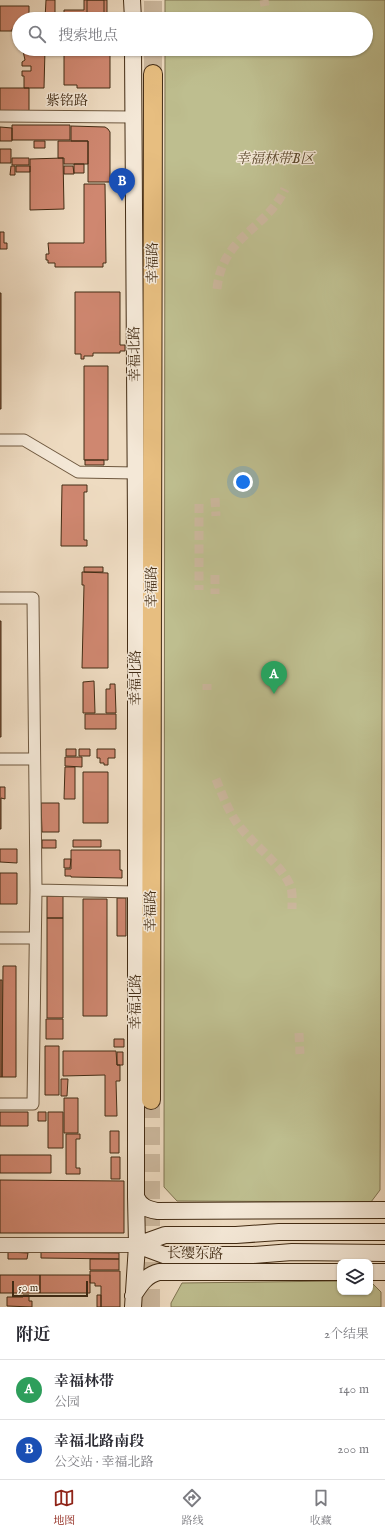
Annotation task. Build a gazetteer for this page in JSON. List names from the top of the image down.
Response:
{
  "streets": {
    "main road": ["幸福路", "幸福北路", "长缨东路"],
    "street": ["紫铭路"]
  },
  "crossings": [
    ["紫铭路", "幸福北路"],
    ["幸福北路", "长缨东路"]
  ],
  "parks": ["幸福林带B区"],
  "scale_bar": "50 m",
  "page": {
    "search": "搜索地点",
    "pins": ["B", "A"],
    "scale": "50 m",
    "heading": ["附近", "2个结果"],
    "list": [
      {
        "mark": "A",
        "name": "幸福林带",
        "note": "公园",
        "value": "140 m"
      },
      {
        "mark": "B",
        "name": "幸福北路南段",
        "note": "公交站 · 幸福北路",
        "value": "200 m"
      }
    ],
    "nav": ["地图", "路线", "收藏"]
  }
}
